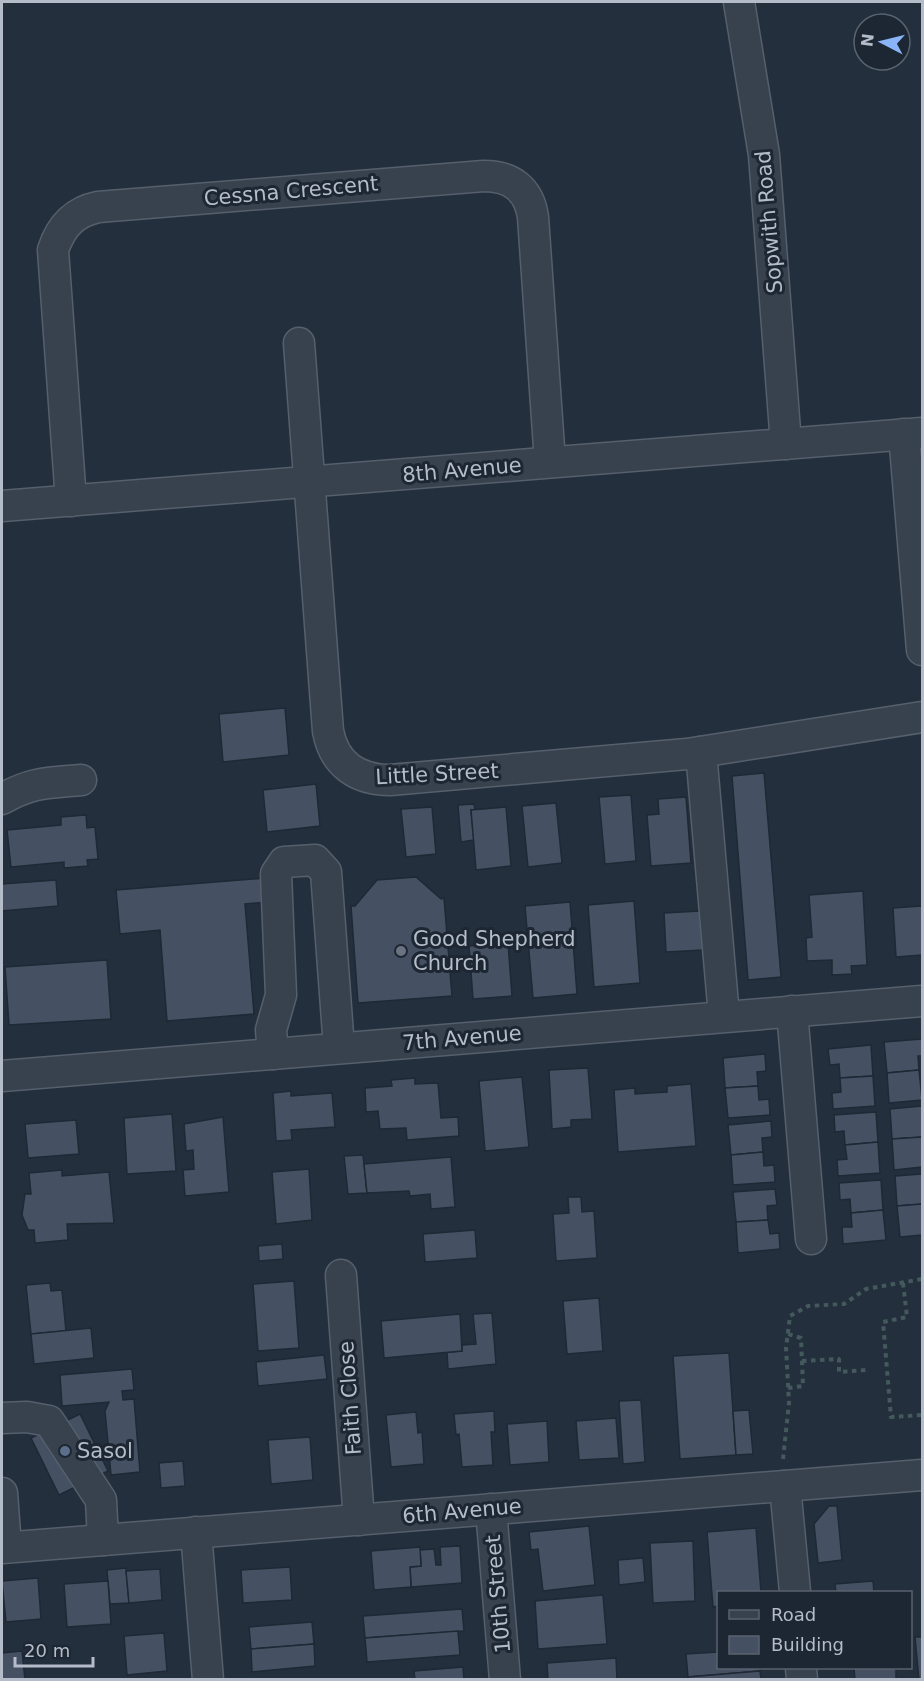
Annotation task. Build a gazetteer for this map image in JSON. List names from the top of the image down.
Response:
{
  "streets": {
    "street": [
      "Cessna Crescent",
      "Sopwith Road",
      "8th Avenue",
      "Little Street",
      "7th Avenue",
      "Faith Close",
      "6th Avenue",
      "10th Street"
    ]
  },
  "crossings": [
    ["Cessna Crescent", "8th Avenue"],
    ["Sopwith Road", "8th Avenue"],
    ["8th Avenue", "Little Street"],
    ["Faith Close", "6th Avenue"],
    ["6th Avenue", "10th Street"]
  ],
  "places": ["Good Shepherd Church", "Sasol"],
  "legend": ["Road", "Building"],
  "scale_bar": "20 m",
  "north": "left"
}
